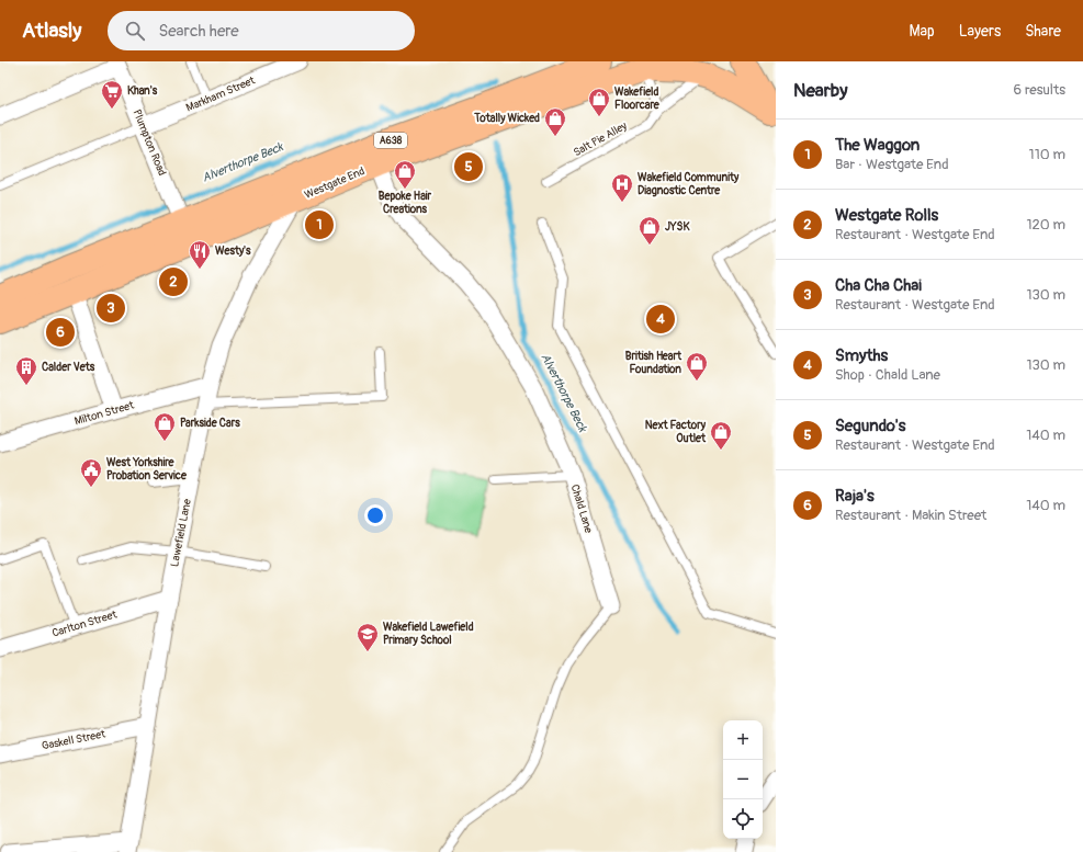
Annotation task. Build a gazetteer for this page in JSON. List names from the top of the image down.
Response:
{
  "streets": {
    "highway": ["A638", "Westgate End"],
    "street": [
      "Markham Street",
      "Plumpton Road",
      "Milton Street",
      "Chald Lane",
      "Lawefield Lane",
      "Carlton Street",
      "Gaskell Street"
    ],
    "lane": ["Salt Pie Alley"]
  },
  "crossings": [
    ["Markham Street", "Plumpton Road"],
    ["Salt Pie Alley", "A638"],
    ["A638", "Plumpton Road"],
    ["A638", "Westgate End"],
    ["Plumpton Road", "Westgate End"],
    ["Westgate End", "Chald Lane"],
    ["Westgate End", "Lawefield Lane"],
    ["Milton Street", "Lawefield Lane"],
    ["Lawefield Lane", "Carlton Street"],
    ["Lawefield Lane", "Gaskell Street"]
  ],
  "water": ["Alverthorpe Beck"],
  "places": {
    "supermarket": ["Khan's"],
    "shop": [
      "Wakefield Floorcare",
      "Totally Wicked",
      "Bepoke Hair Creations",
      "JYSK",
      "British Heart Foundation",
      "Parkside Cars",
      "Next Factory Outlet"
    ],
    "hospital": ["Wakefield Community Diagnostic Centre"],
    "restaurant": ["Westy's"],
    "building": ["Calder Vets"],
    "public building": ["West Yorkshire Probation Service"],
    "school or university": ["Wakefield Lawefield Primary School"]
  },
  "page": {
    "header": "Atlasly",
    "search": "Search here",
    "nav": ["Map", "Layers", "Share"],
    "heading": ["Nearby", "6 results"],
    "list": [
      {
        "mark": "1",
        "name": "The Waggon",
        "note": "Bar · Westgate End",
        "value": "110 m"
      },
      {
        "mark": "2",
        "name": "Westgate Rolls",
        "note": "Restaurant · Westgate End",
        "value": "120 m"
      },
      {
        "mark": "3",
        "name": "Cha Cha Chai",
        "note": "Restaurant · Westgate End",
        "value": "130 m"
      },
      {
        "mark": "4",
        "name": "Smyths",
        "note": "Shop · Chald Lane",
        "value": "130 m"
      },
      {
        "mark": "5",
        "name": "Segundo's",
        "note": "Restaurant · Westgate End",
        "value": "140 m"
      },
      {
        "mark": "6",
        "name": "Raja's",
        "note": "Restaurant · Makin Street",
        "value": "140 m"
      }
    ],
    "pins": [
      "5",
      "1",
      "2",
      "3",
      "4",
      "6"
    ],
    "map_buttons": ["+", "−"]
  }
}
